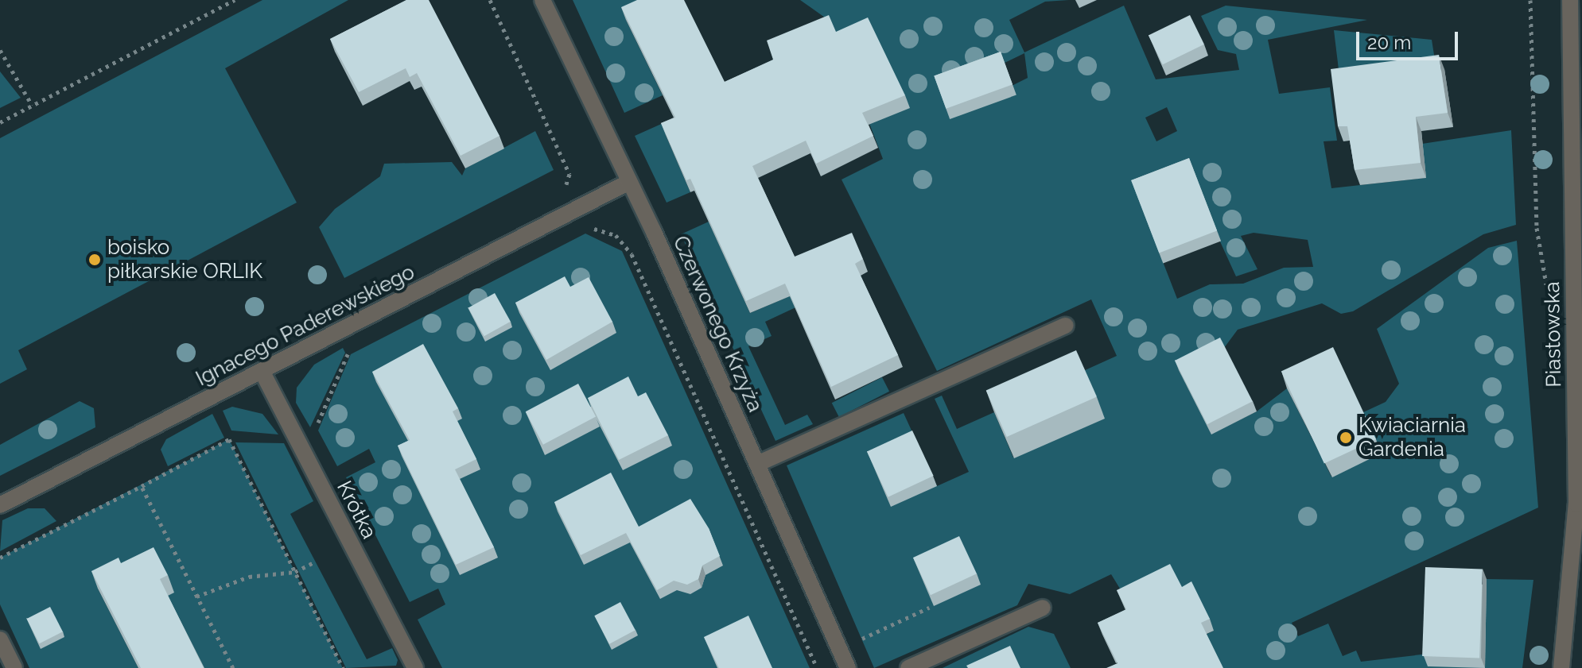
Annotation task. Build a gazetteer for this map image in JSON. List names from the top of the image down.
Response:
{
  "streets": {
    "street": [
      "Czerwonego Krzyża",
      "Ignacego Paderewskiego",
      "Piastowska",
      "Krótka"
    ]
  },
  "crossings": [
    ["Czerwonego Krzyża", "Ignacego Paderewskiego"],
    ["Ignacego Paderewskiego", "Krótka"]
  ],
  "places": ["boisko piłkarskie ORLIK", "Kwiaciarnia Gardenia"],
  "scale_bar": "20 m"
}
